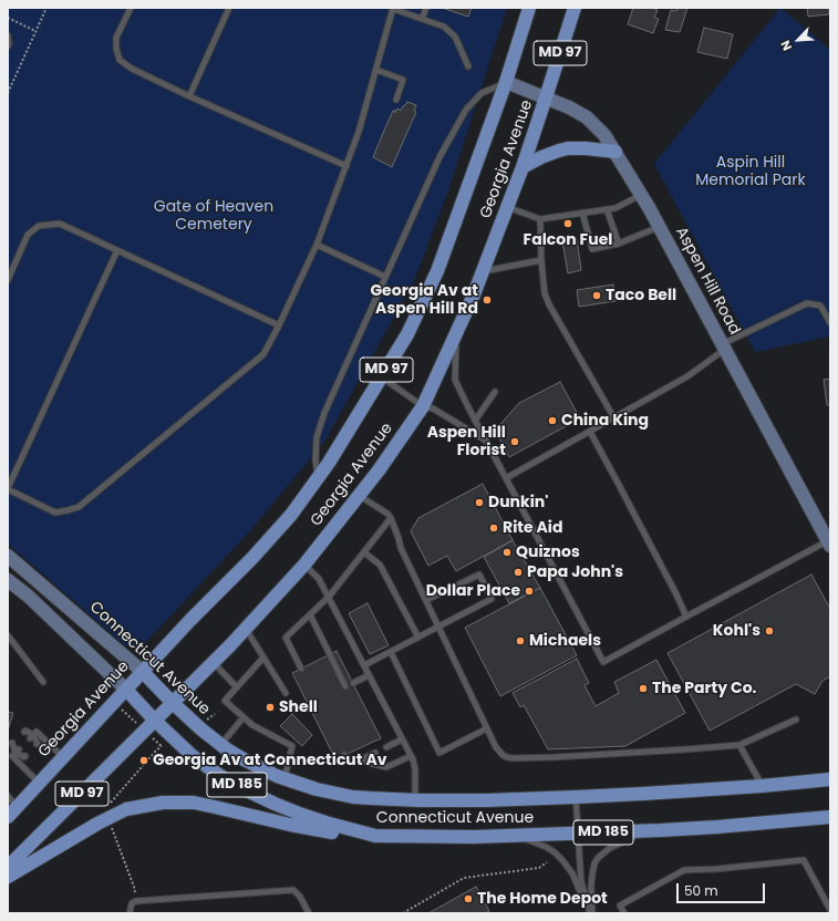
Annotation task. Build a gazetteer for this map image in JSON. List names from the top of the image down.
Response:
{
  "streets": {
    "main road": [
      "MD 97",
      "Georgia Avenue",
      "Connecticut Avenue",
      "MD 185"
    ],
    "street": ["Aspen Hill Road"]
  },
  "crossings": [
    ["Georgia Avenue", "Aspen Hill Road"],
    ["Georgia Avenue", "Connecticut Avenue"]
  ],
  "parks": ["Aspin Hill Memorial Park", "Gate of Heaven Cemetery"],
  "places": [
    "Falcon Fuel",
    "Taco Bell",
    "Georgia Av at Aspen Hill Rd",
    "China King",
    "Aspen Hill Florist",
    "Dunkin'",
    "Rite Aid",
    "Quiznos",
    "Papa John's",
    "Dollar Place",
    "Kohl's",
    "Michaels",
    "The Party Co.",
    "Shell",
    "Georgia Av at Connecticut Av",
    "The Home Depot"
  ],
  "scale_bar": "50 m",
  "north": "bottom left"
}
